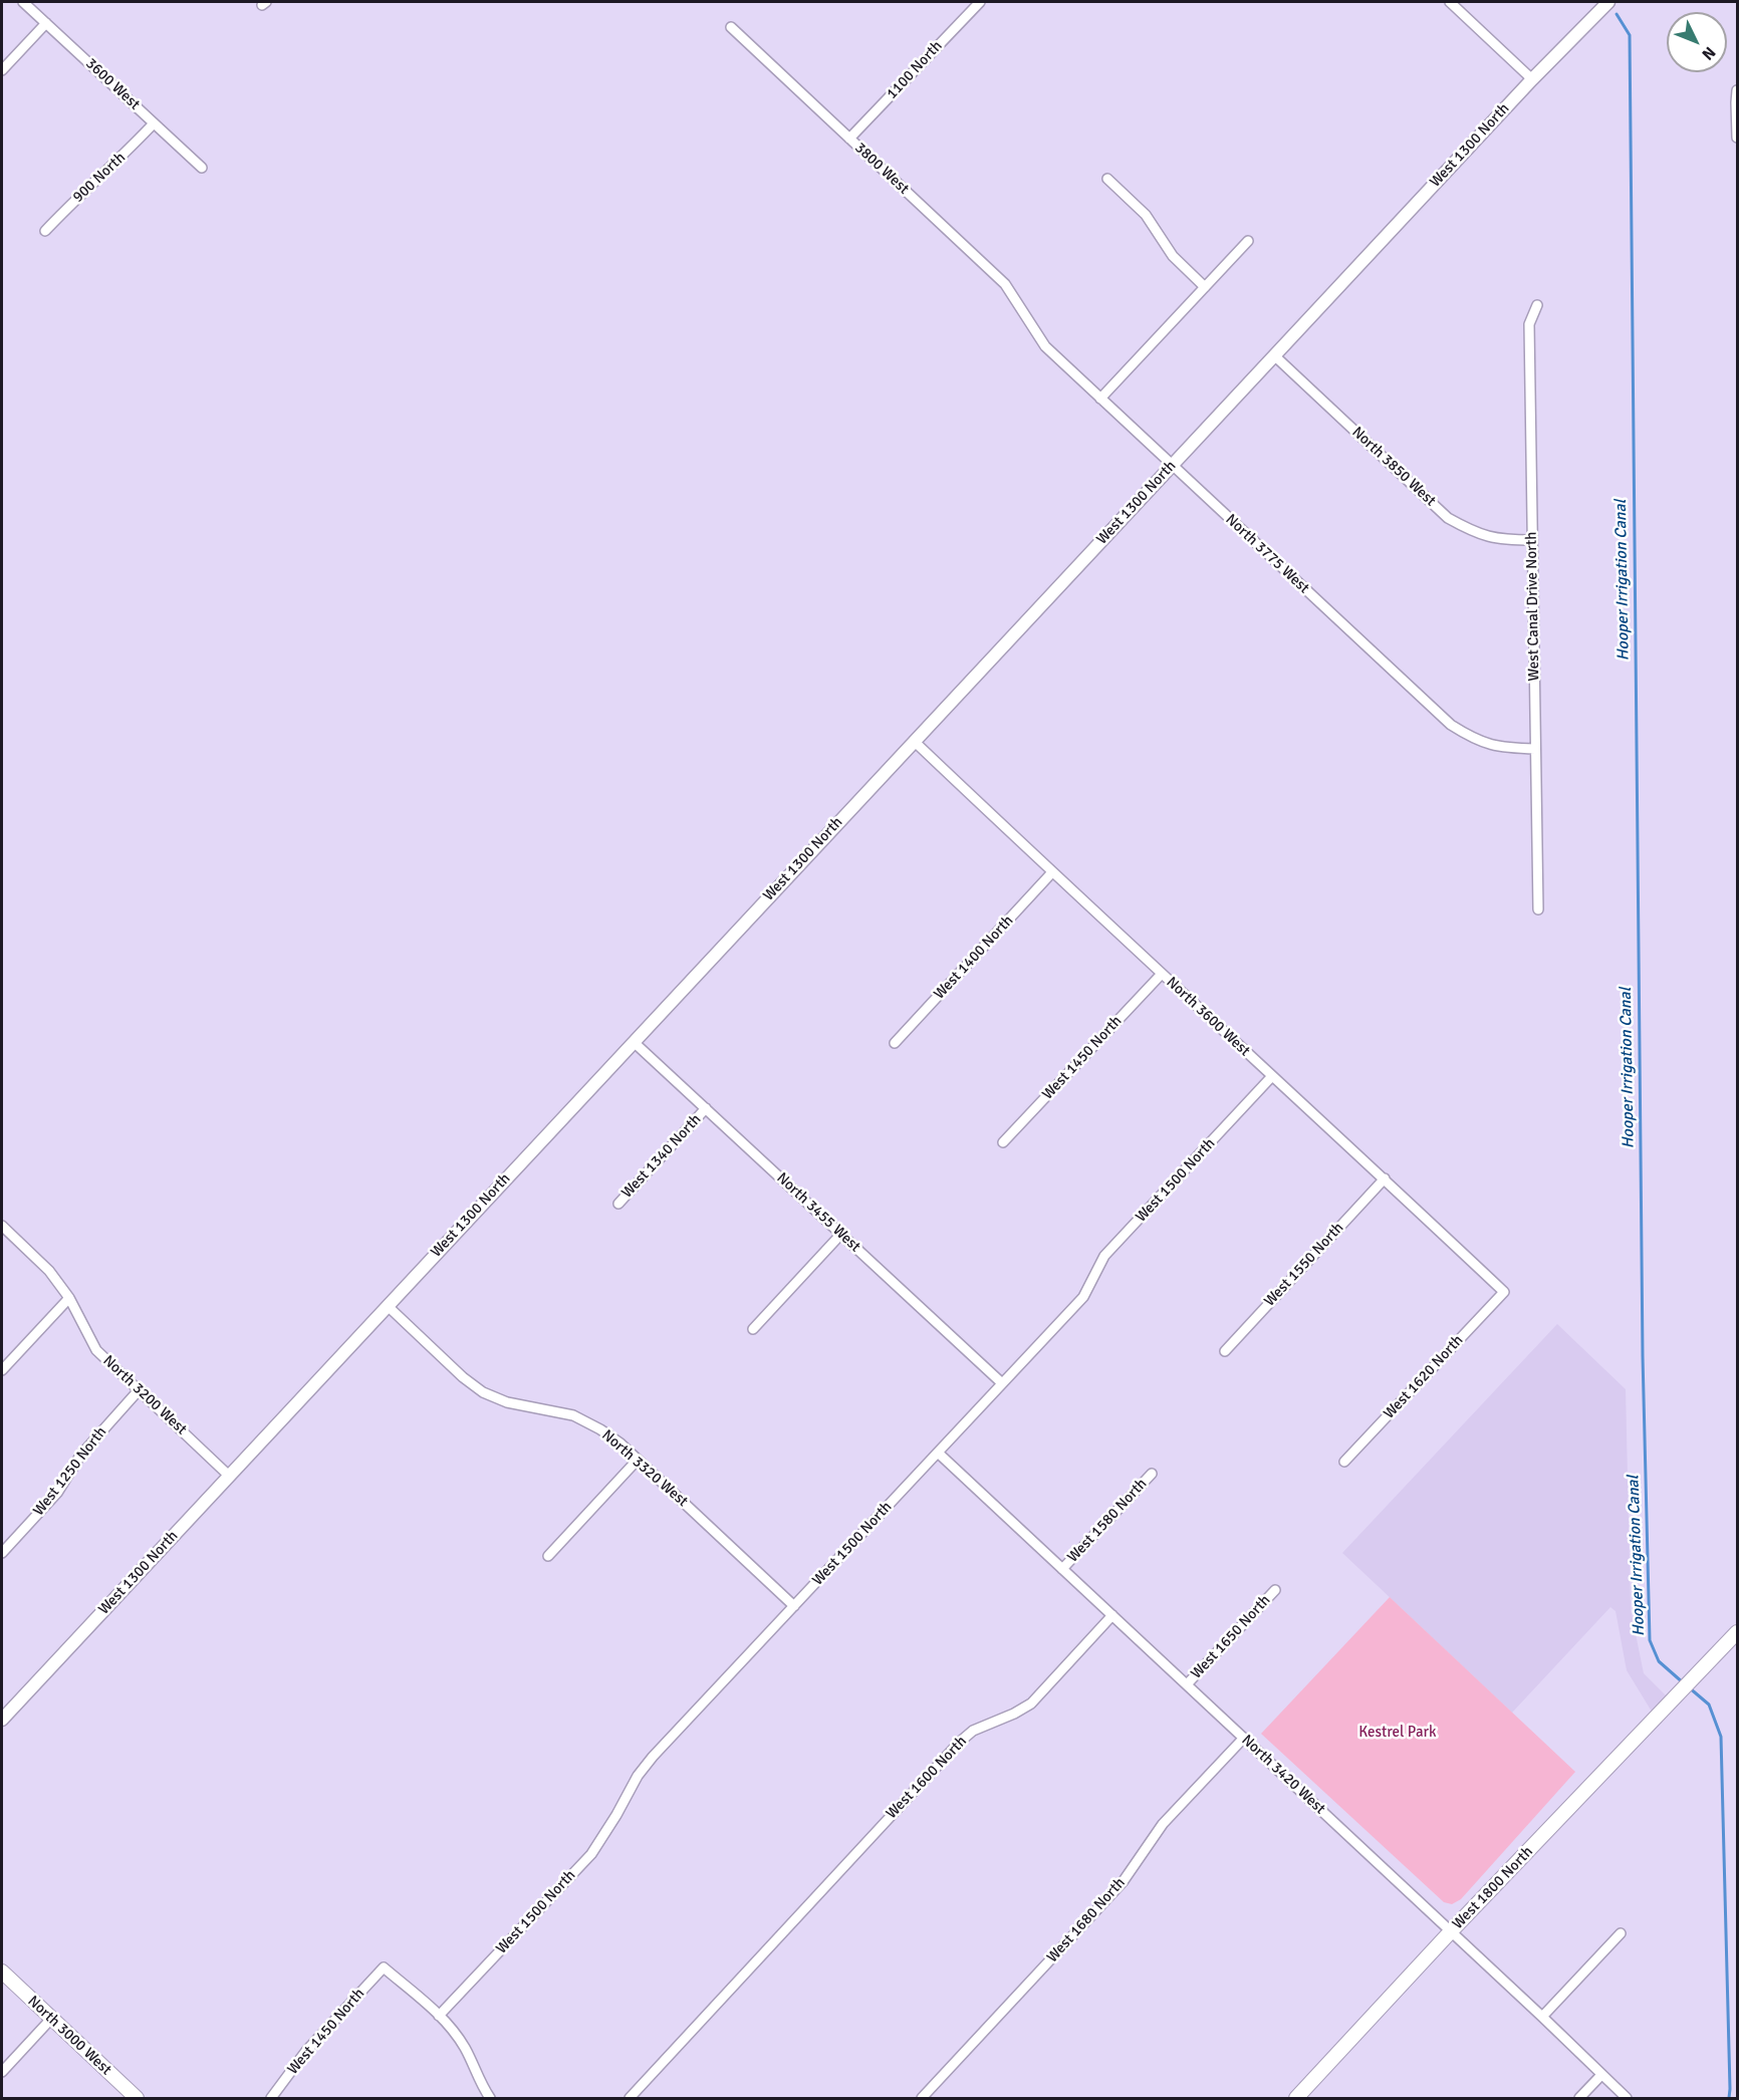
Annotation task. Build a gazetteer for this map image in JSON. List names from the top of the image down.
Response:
{
  "streets": {
    "main road": ["West 1800 North", "North 3000 West"],
    "street": [
      "1100 North",
      "3600 West",
      "West 1300 North",
      "3800 West",
      "900 North",
      "North 3850 West",
      "North 3775 West",
      "West Canal Drive North",
      "West 1400 North",
      "North 3600 West",
      "West 1450 North",
      "West 1340 North",
      "West 1500 North",
      "North 3455 West",
      "West 1550 North",
      "West 1620 North",
      "North 3200 West",
      "North 3320 West",
      "West 1250 North",
      "West 1580 North",
      "West 1650 North",
      "North 3420 West",
      "West 1600 North",
      "West 1680 North"
    ]
  },
  "crossings": [
    ["1100 North", "3800 West"],
    ["3600 West", "900 North"],
    ["West 1300 North", "North 3850 West"],
    ["West 1300 North", "North 3775 West"],
    ["West 1300 North", "North 3600 West"],
    ["West 1300 North", "North 3455 West"],
    ["West 1300 North", "North 3200 West"],
    ["West 1300 North", "North 3320 West"],
    ["3800 West", "North 3775 West"],
    ["North 3850 West", "West Canal Drive North"],
    ["North 3775 West", "West Canal Drive North"],
    ["West 1400 North", "North 3600 West"],
    ["North 3600 West", "West 1450 North"],
    ["North 3600 West", "West 1500 North"],
    ["North 3600 West", "West 1550 North"],
    ["North 3600 West", "West 1620 North"],
    ["West 1450 North", "West 1500 North"],
    ["West 1340 North", "North 3455 West"],
    ["West 1500 North", "North 3455 West"],
    ["West 1500 North", "North 3320 West"],
    ["West 1500 North", "North 3420 West"],
    ["North 3200 West", "West 1250 North"],
    ["West 1580 North", "North 3420 West"],
    ["West 1650 North", "North 3420 West"],
    ["North 3420 West", "West 1600 North"],
    ["North 3420 West", "West 1800 North"],
    ["North 3420 West", "West 1680 North"]
  ],
  "water": ["Hooper Irrigation Canal"],
  "parks": ["Kestrel Park"],
  "north": "bottom right"
}
